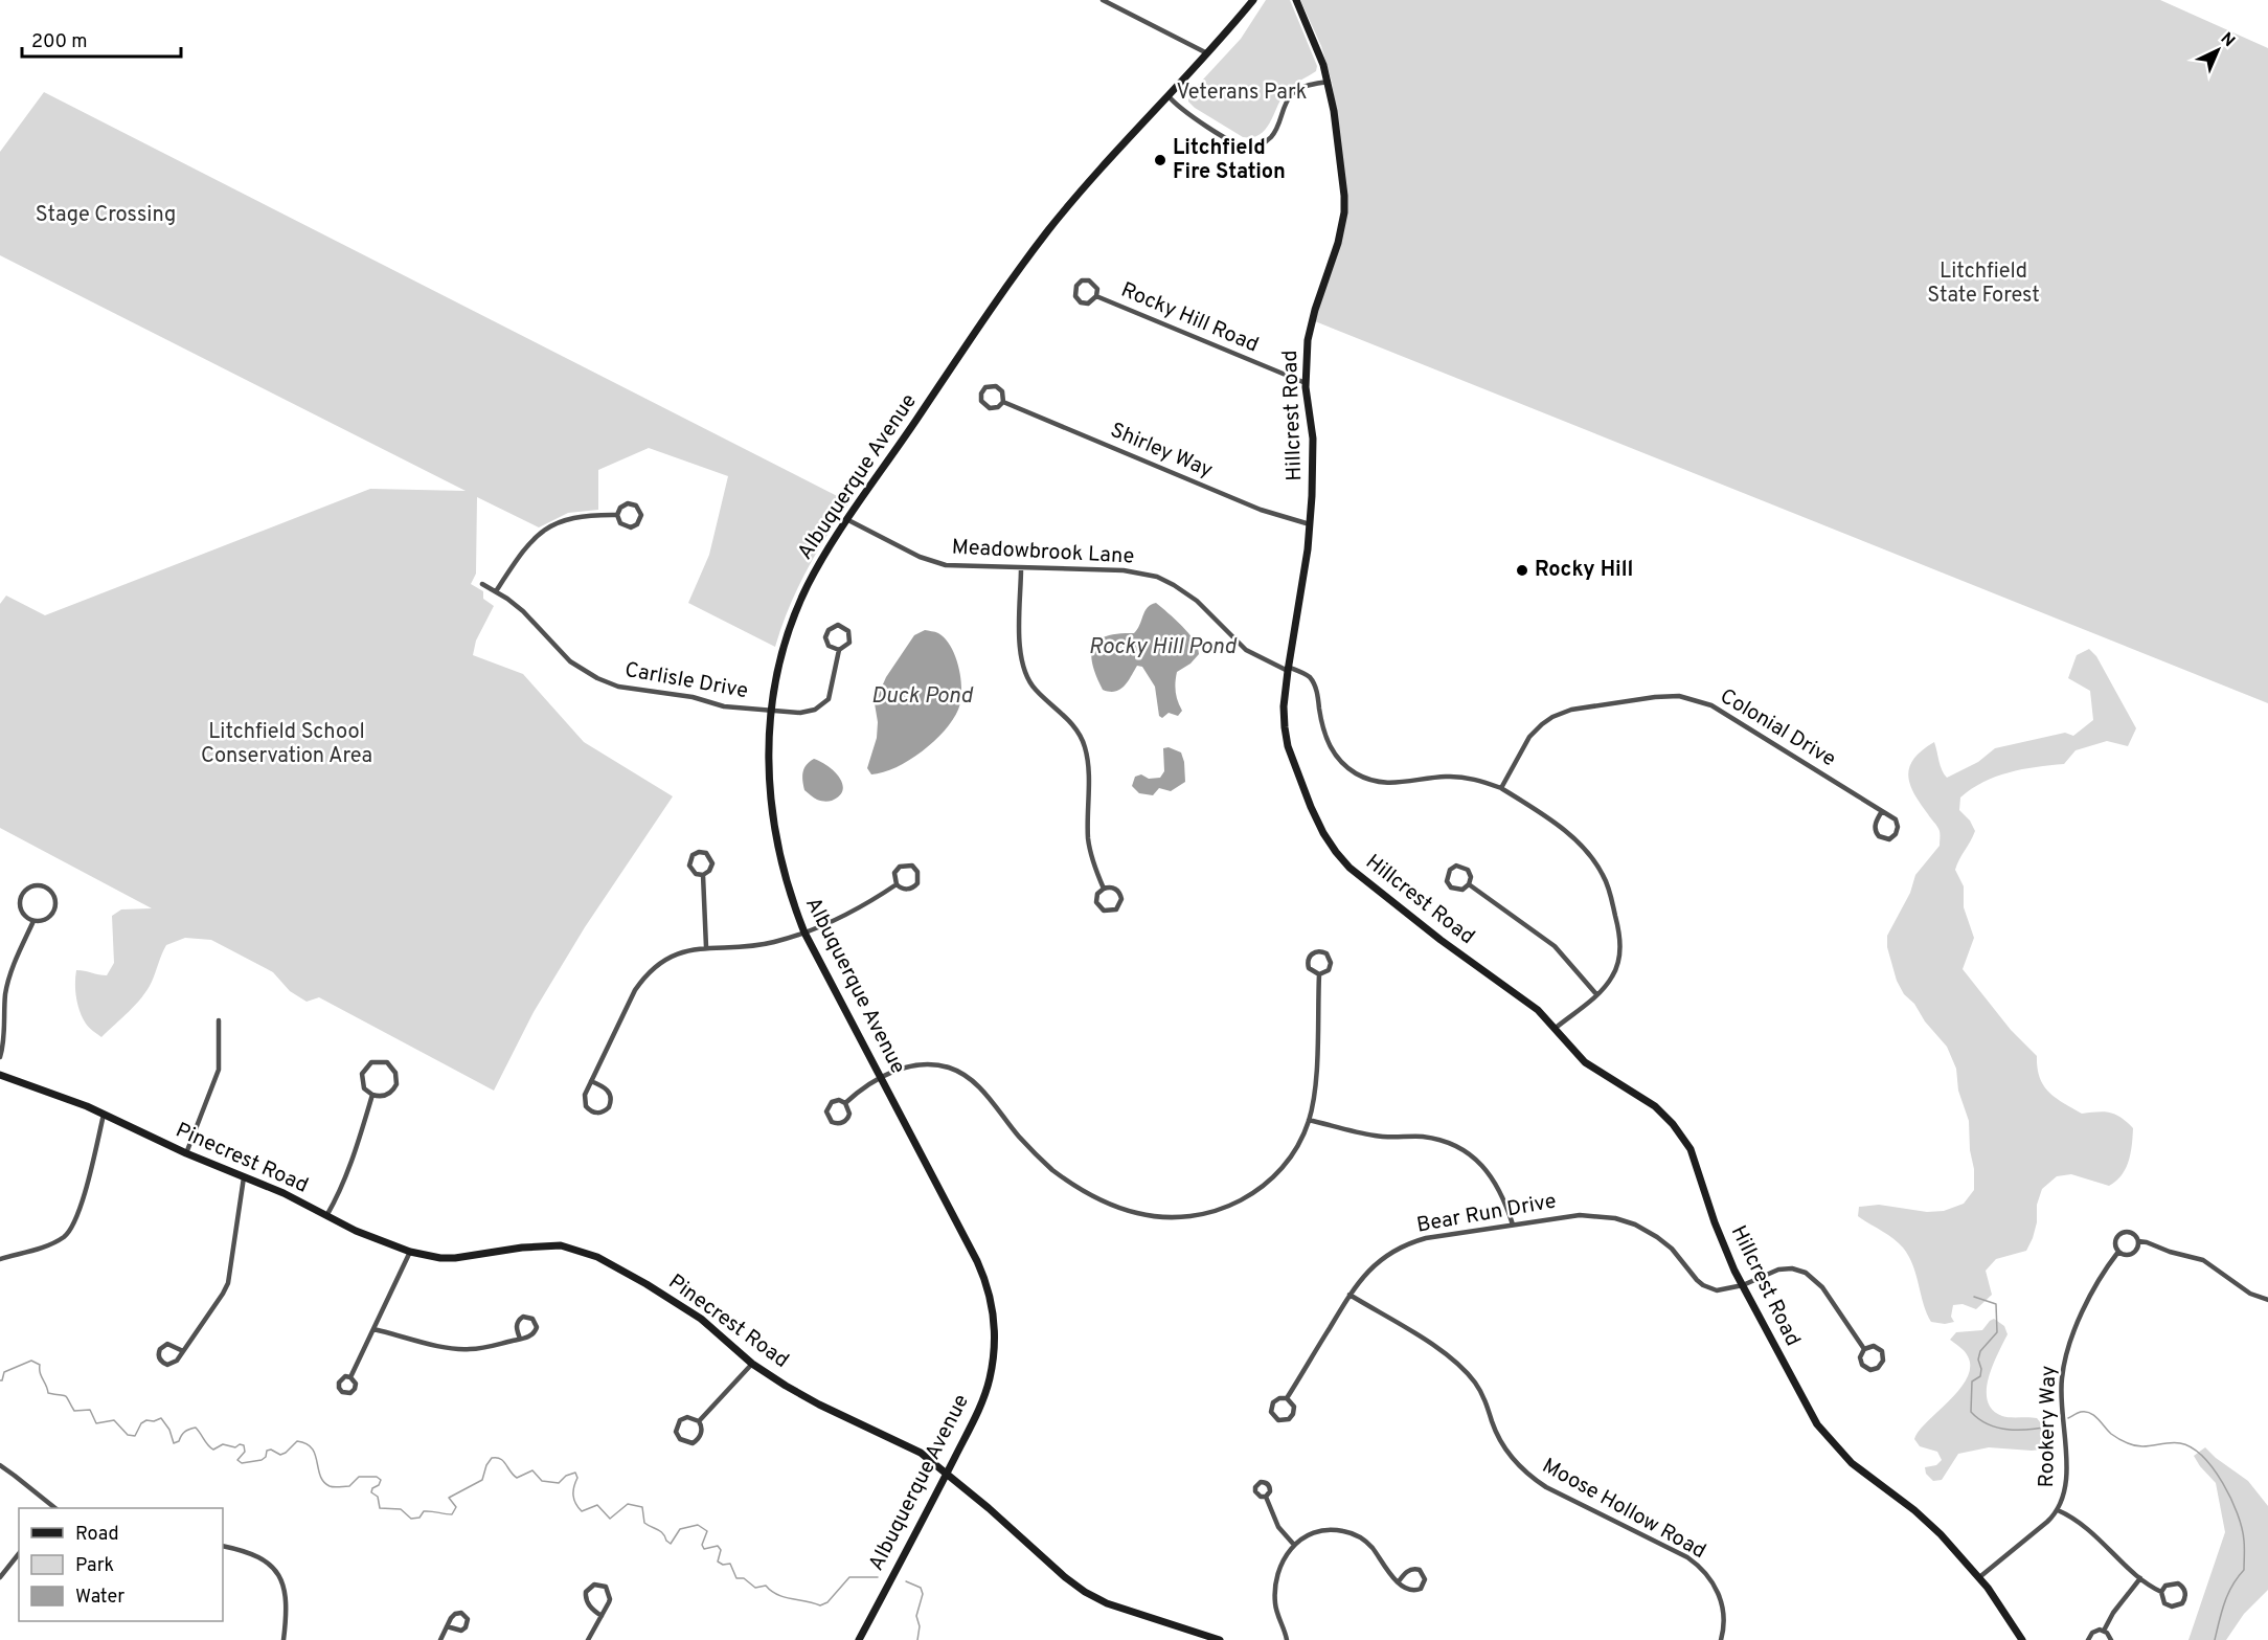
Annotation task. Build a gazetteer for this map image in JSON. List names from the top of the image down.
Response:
{
  "streets": {
    "street": [
      "Rocky Hill Road",
      "Hillcrest Road",
      "Shirley Way",
      "Albuquerque Avenue",
      "Meadowbrook Lane",
      "Carlisle Drive",
      "Colonial Drive",
      "Pinecrest Road",
      "Bear Run Drive",
      "Rookery Way",
      "Moose Hollow Road"
    ]
  },
  "crossings": [
    ["Rocky Hill Road", "Hillcrest Road"],
    ["Hillcrest Road", "Shirley Way"],
    ["Hillcrest Road", "Meadowbrook Lane"],
    ["Hillcrest Road", "Bear Run Drive"],
    ["Hillcrest Road", "Rookery Way"],
    ["Albuquerque Avenue", "Meadowbrook Lane"],
    ["Albuquerque Avenue", "Carlisle Drive"],
    ["Albuquerque Avenue", "Pinecrest Road"],
    ["Meadowbrook Lane", "Colonial Drive"],
    ["Bear Run Drive", "Moose Hollow Road"]
  ],
  "water": ["Rocky Hill Pond", "Duck Pond"],
  "parks": [
    "Veterans Park",
    "Stage Crossing",
    "Litchfield State Forest",
    "Litchfield School Conservation Area"
  ],
  "places": ["Litchfield Fire Station", "Rocky Hill"],
  "legend": ["Road", "Park", "Water"],
  "scale_bar": "200 m",
  "north": "top right"
}
